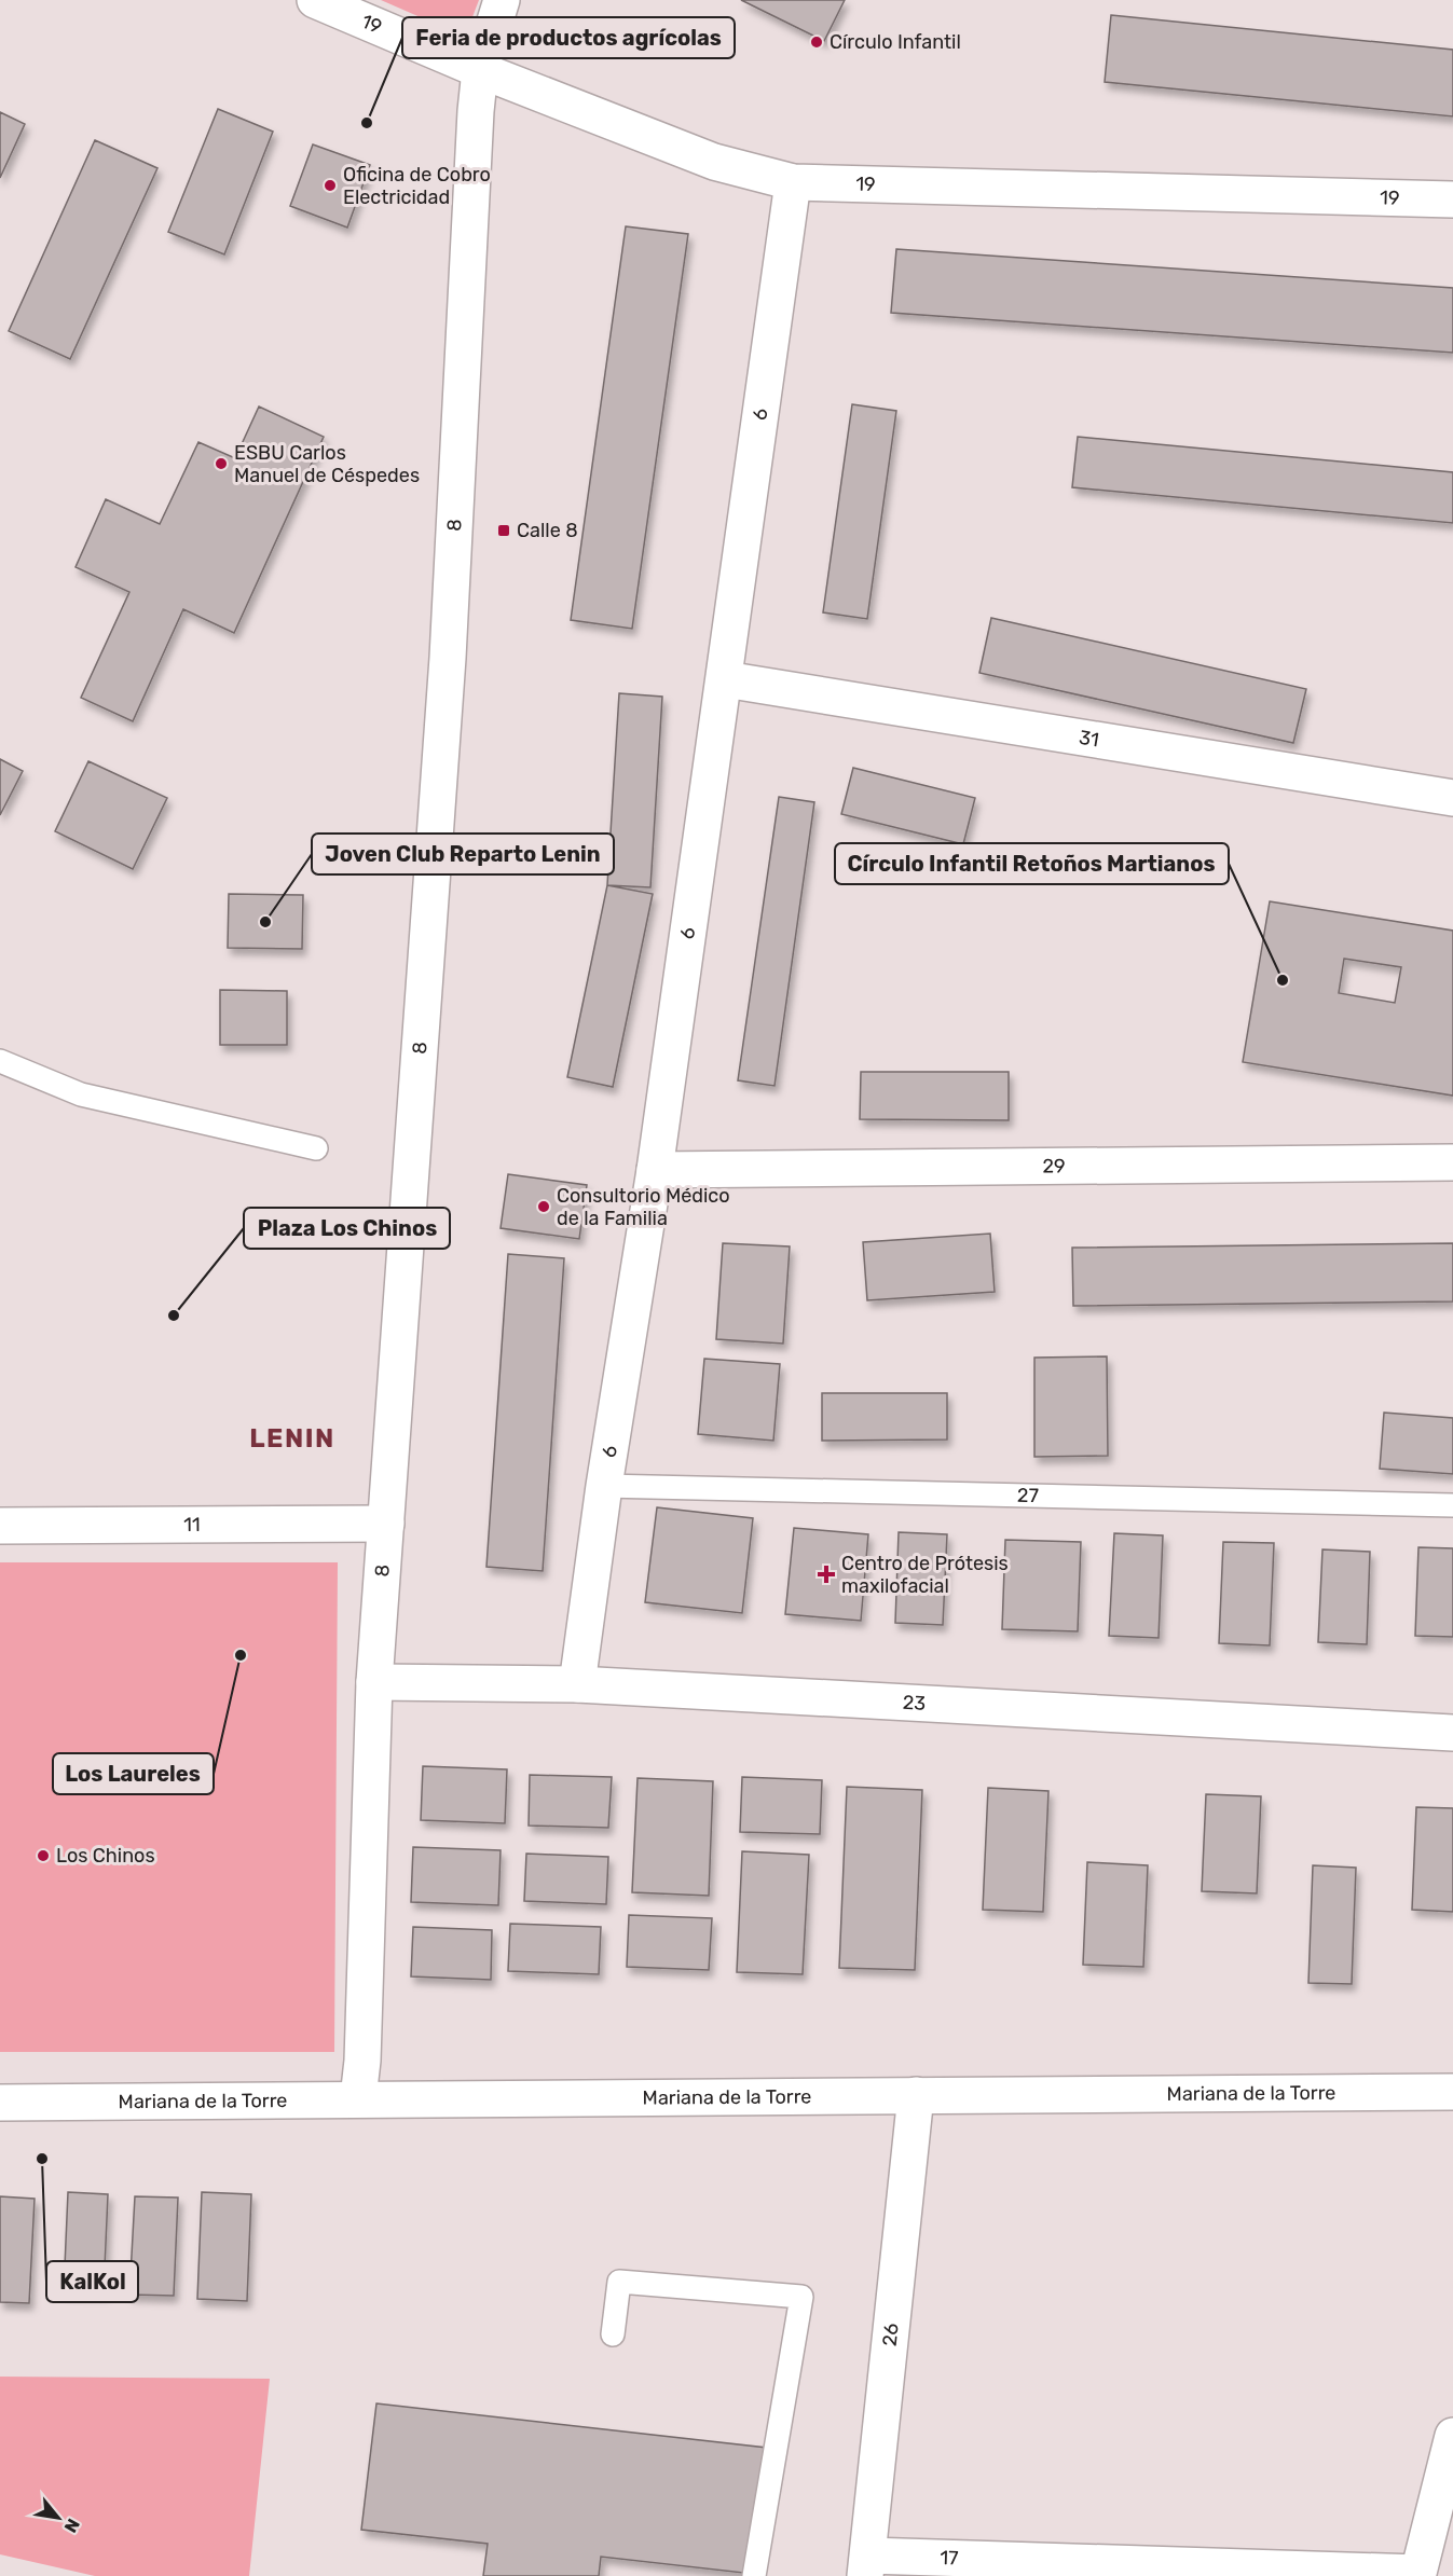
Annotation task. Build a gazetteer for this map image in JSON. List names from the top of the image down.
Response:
{
  "streets": {
    "street": [
      "19",
      "6",
      "8",
      "31",
      "29",
      "11",
      "23",
      "Mariana de la Torre",
      "26",
      "17"
    ],
    "lane": ["27"]
  },
  "crossings": [
    ["19", "6"],
    ["19", "8"],
    ["6", "31"],
    ["6", "29"],
    ["6", "27"],
    ["6", "23"],
    ["8", "11"],
    ["8", "23"],
    ["8", "Mariana de la Torre"],
    ["Mariana de la Torre", "26"],
    ["26", "17"]
  ],
  "districts": ["LENIN"],
  "places": {
    "other": [
      "Círculo Infantil",
      "Feria de productos agrícolas",
      "Oficina de Cobro Electricidad",
      "ESBU Carlos Manuel de Céspedes",
      "Joven Club Reparto Lenin",
      "Círculo Infantil Retoños Martianos",
      "Consultorio Médico de la Familia",
      "Plaza Los Chinos",
      "Los Laureles",
      "Los Chinos",
      "KalKol"
    ],
    "transit": ["Calle 8"],
    "health": ["Centro de Prótesis maxilofacial"]
  },
  "north": "bottom right"
}
